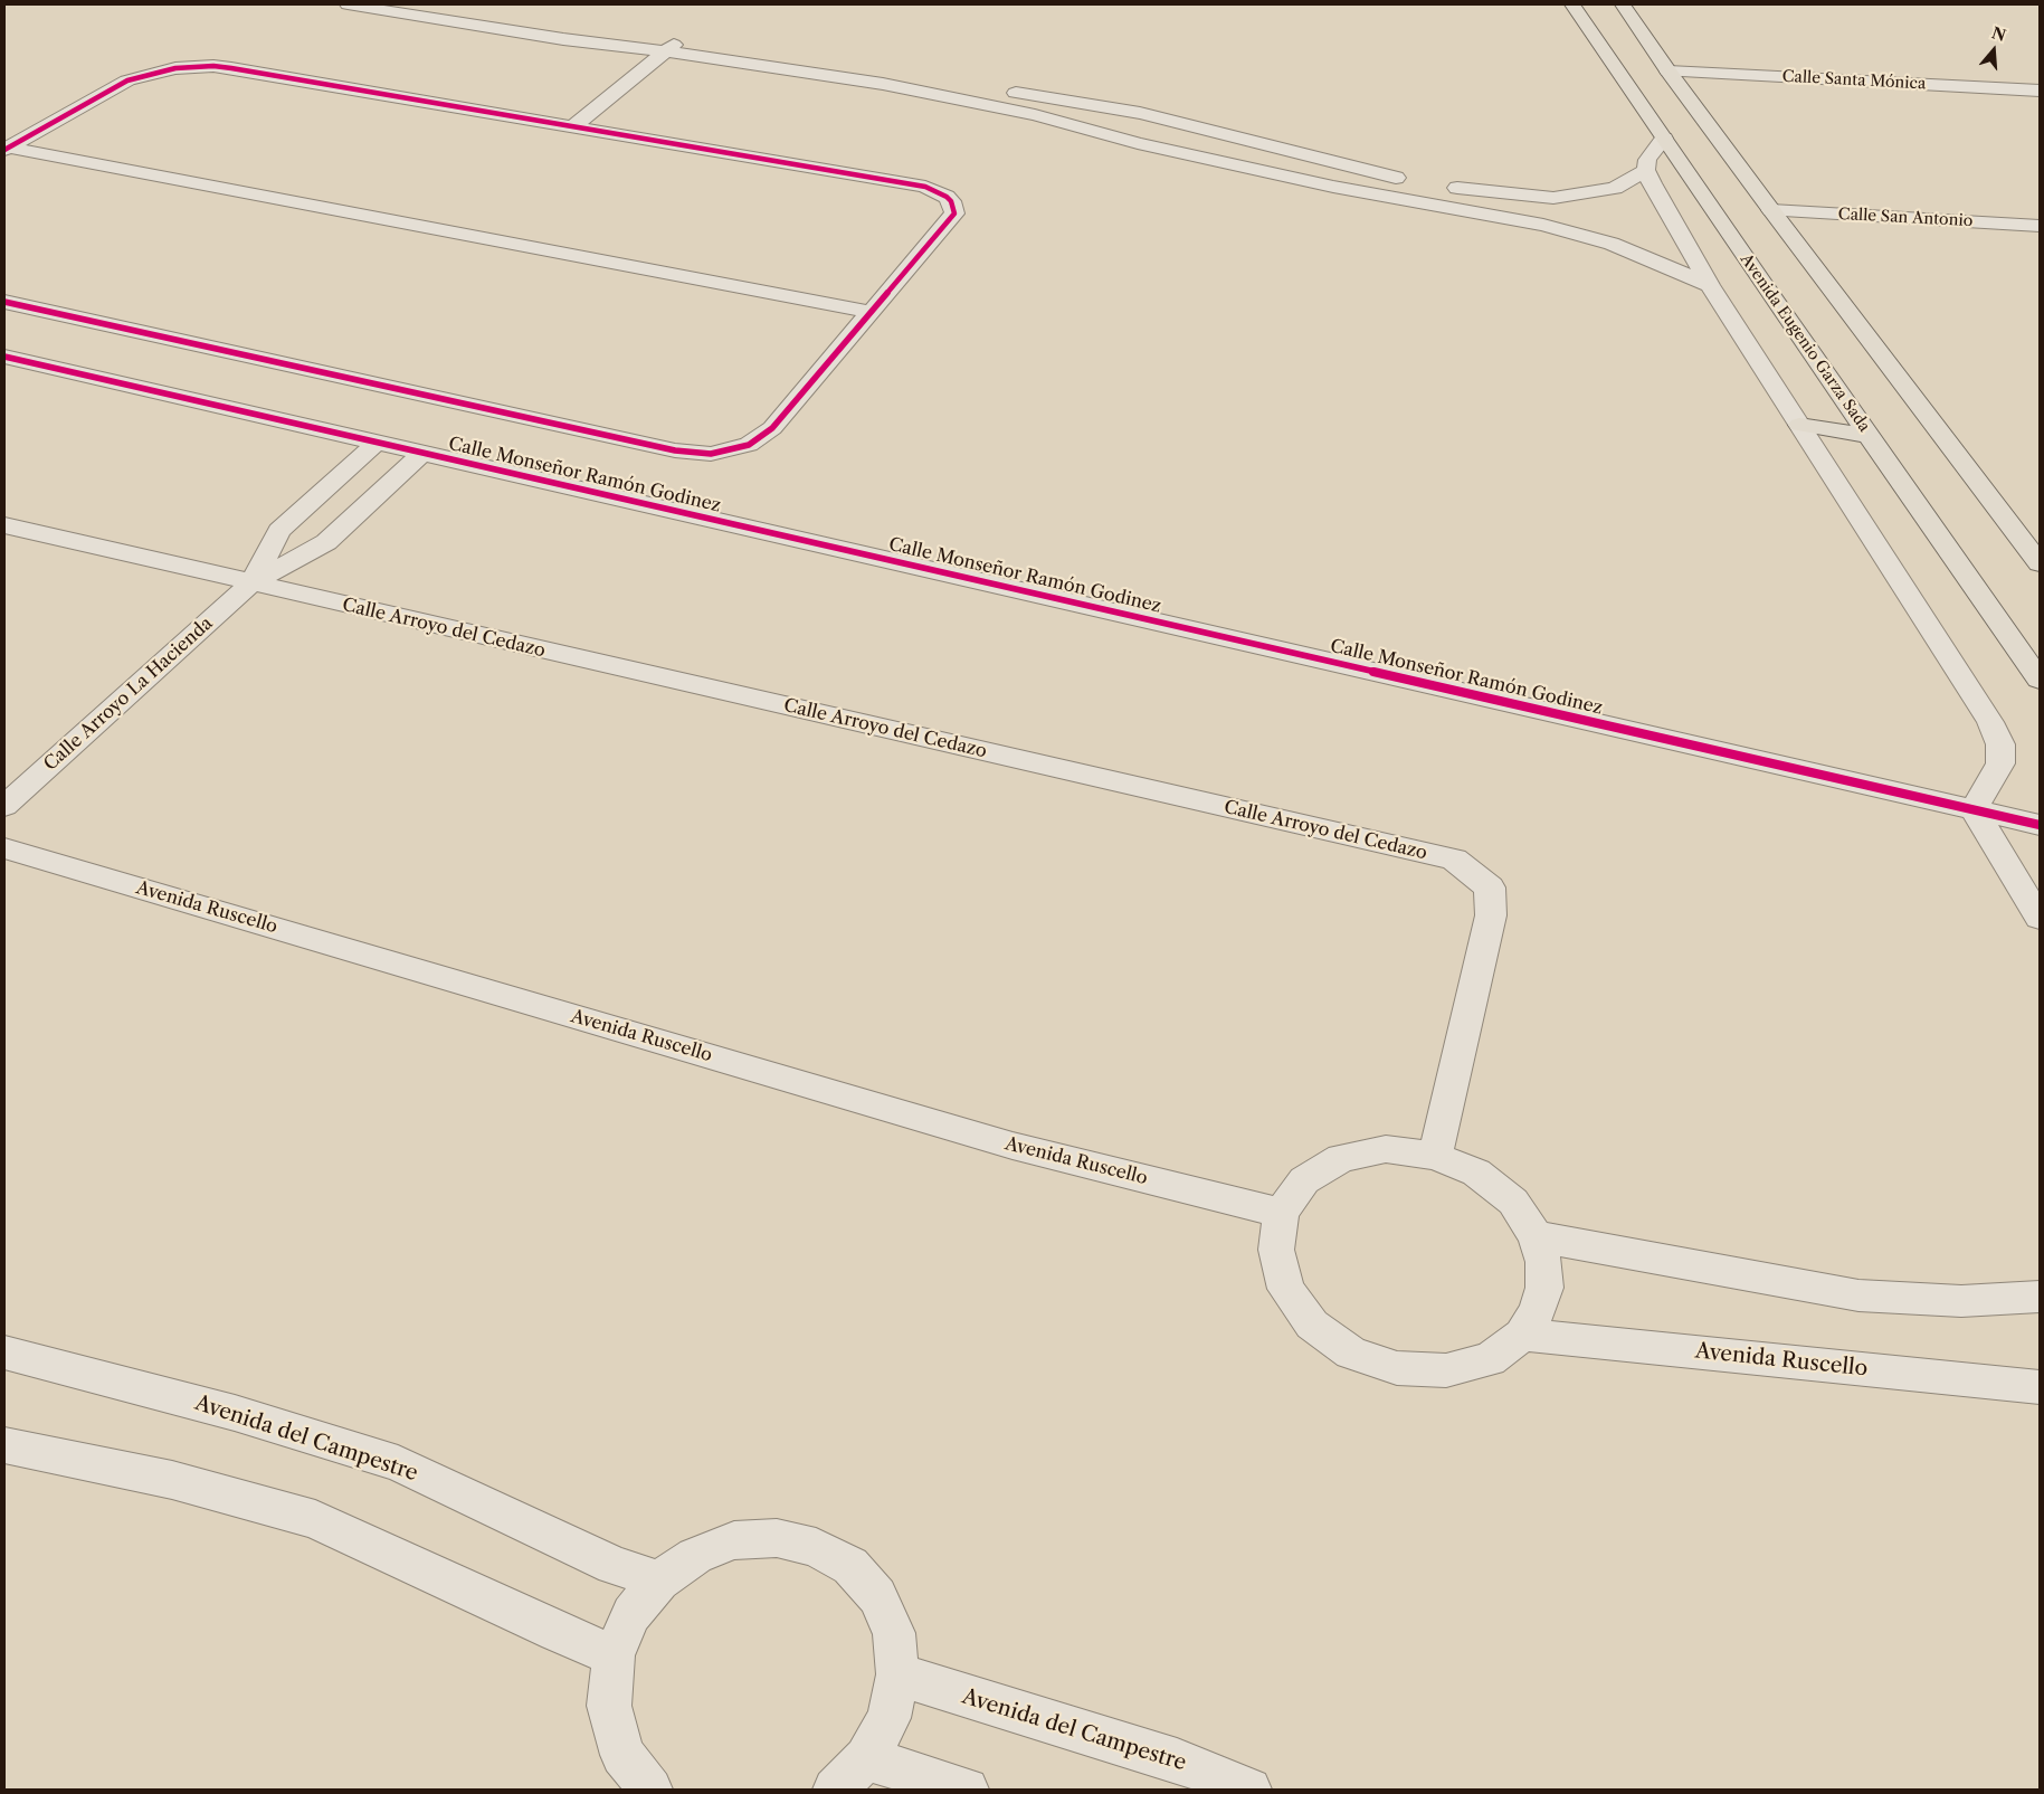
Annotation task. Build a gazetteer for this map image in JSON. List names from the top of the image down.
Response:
{
  "streets": {
    "main road": ["Avenida Eugenio Garza Sada"],
    "street": [
      "Calle Santa Mónica",
      "Calle San Antonio",
      "Calle Monseñor Ramón Godinez",
      "Calle Arroyo del Cedazo",
      "Calle Arroyo La Hacienda",
      "Avenida Ruscello",
      "Avenida del Campestre"
    ]
  },
  "crossings": [
    ["Calle Monseñor Ramón Godinez", "Calle Arroyo La Hacienda"],
    ["Calle Arroyo del Cedazo", "Calle Arroyo La Hacienda"]
  ],
  "north": "top"
}
